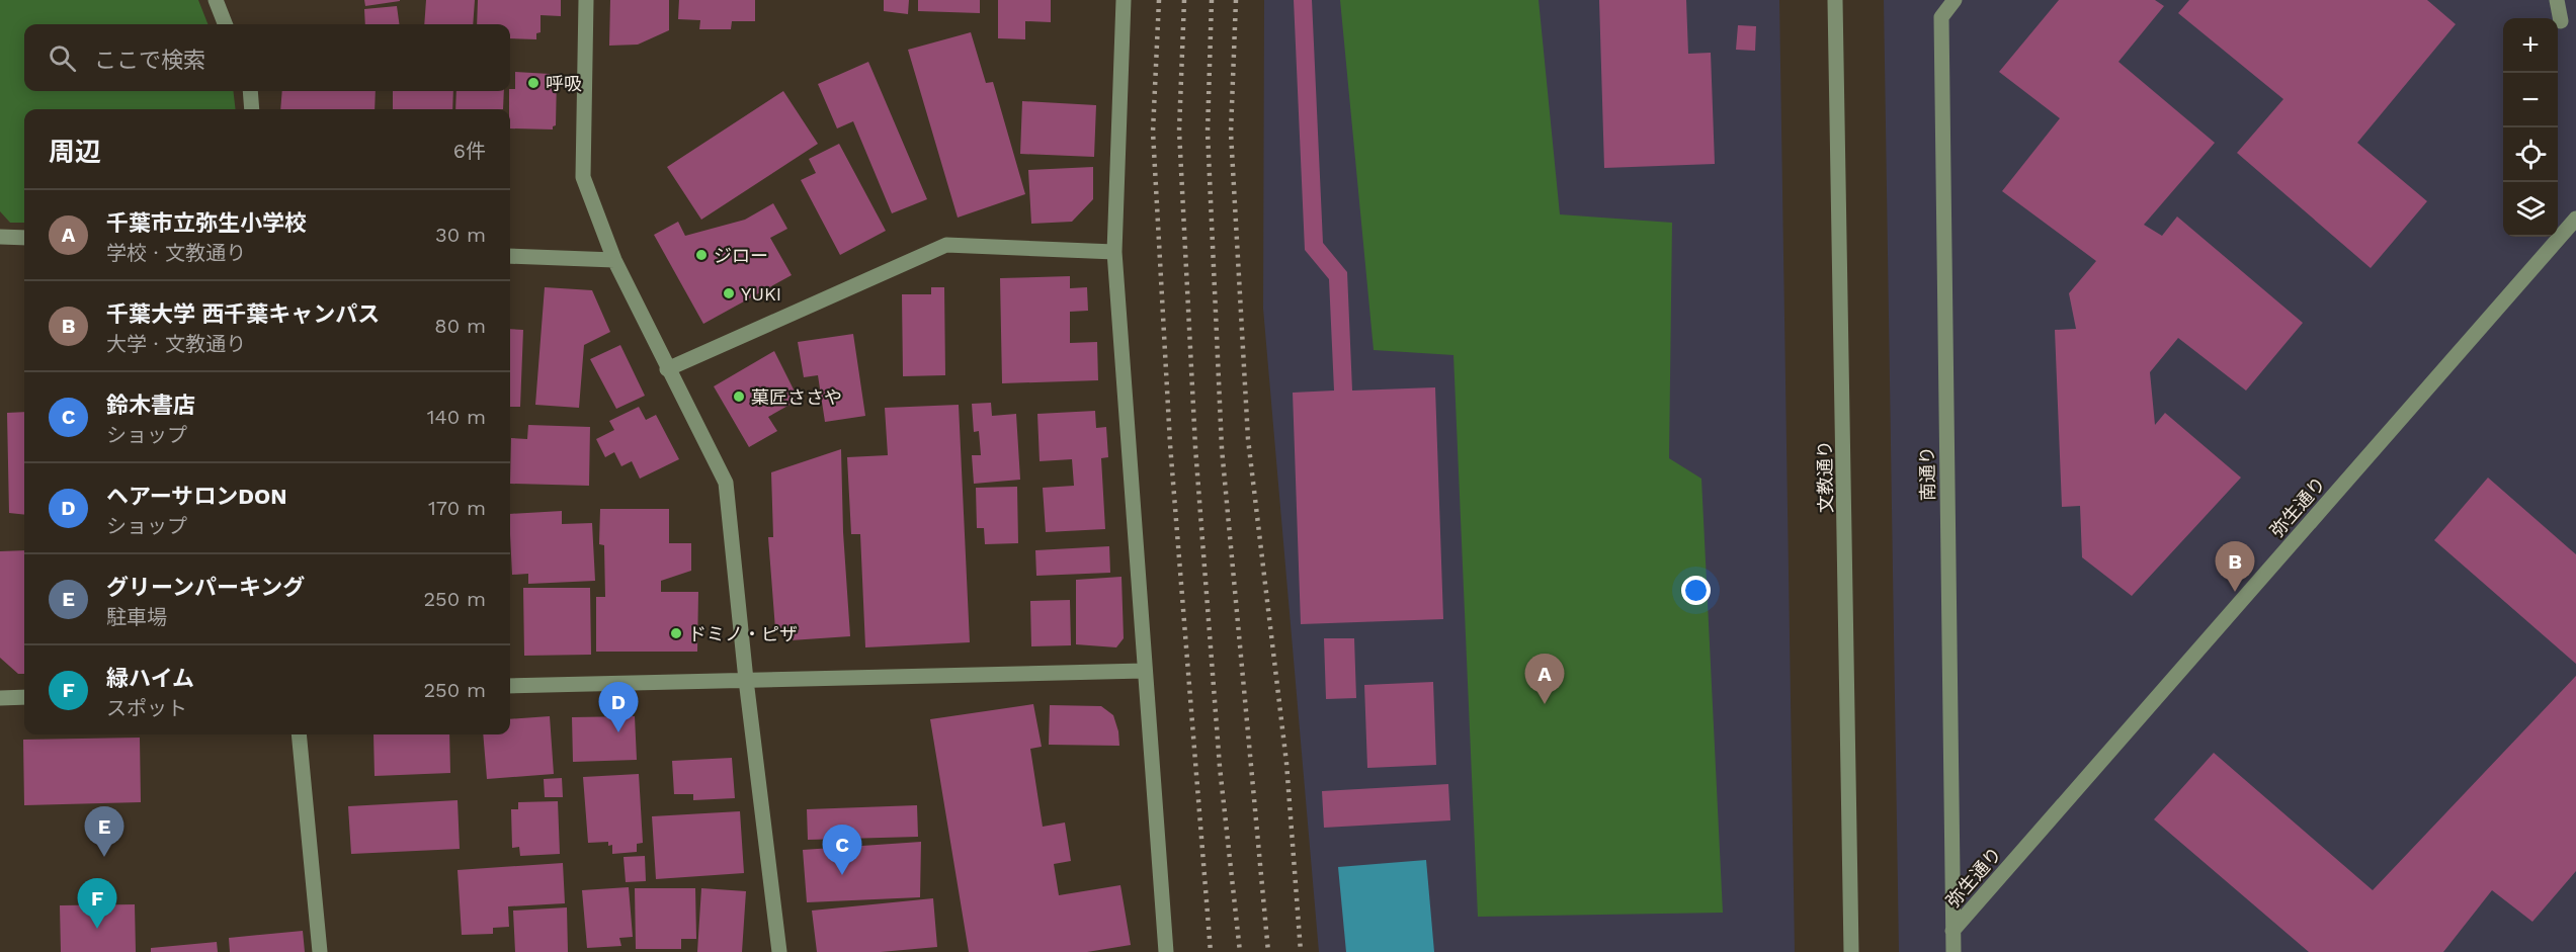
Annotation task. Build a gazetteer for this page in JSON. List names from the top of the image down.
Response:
{
  "streets": {
    "street": ["南通り", "文教通り", "弥生通り"]
  },
  "crossings": [
    ["南通り", "弥生通り"]
  ],
  "places": [
    "呼吸",
    "ジロー",
    "YUKI",
    "菓匠ささや",
    "ドミノ・ピザ"
  ],
  "page": {
    "map_buttons": ["+", "−"],
    "search": "ここで検索",
    "heading": ["周辺", "6件"],
    "list": [
      {
        "mark": "A",
        "name": "千葉市立弥生小学校",
        "note": "学校 · 文教通り",
        "value": "30 m"
      },
      {
        "mark": "B",
        "name": "千葉大学 西千葉キャンパス",
        "note": "大学 · 文教通り",
        "value": "80 m"
      },
      {
        "mark": "C",
        "name": "鈴木書店",
        "note": "ショップ",
        "value": "140 m"
      },
      {
        "mark": "D",
        "name": "ヘアーサロンDON",
        "note": "ショップ",
        "value": "170 m"
      },
      {
        "mark": "E",
        "name": "グリーンパーキング",
        "note": "駐車場",
        "value": "250 m"
      },
      {
        "mark": "F",
        "name": "緑ハイム",
        "note": "スポット",
        "value": "250 m"
      }
    ],
    "pins": [
      "B",
      "A",
      "D",
      "E",
      "C",
      "F"
    ]
  }
}
